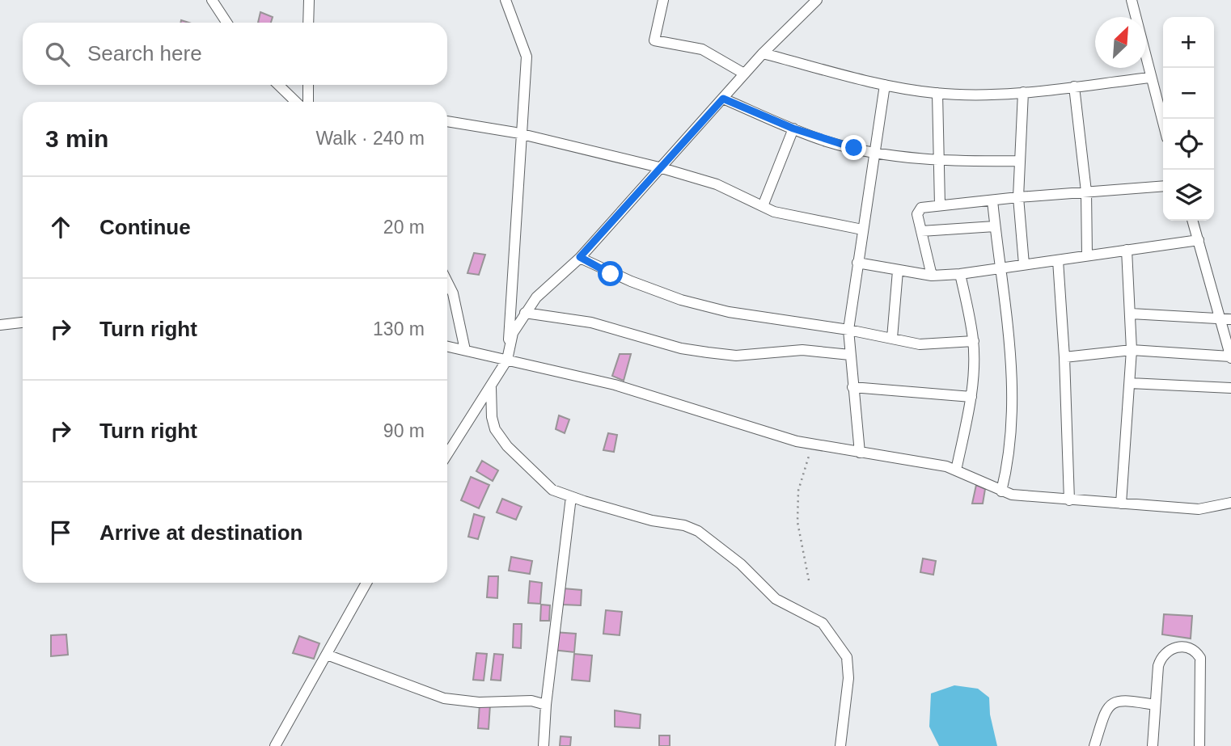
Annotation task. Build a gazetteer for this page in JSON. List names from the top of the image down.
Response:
{
  "north": "top right",
  "page": {
    "map_buttons": ["+", "−"],
    "search": "Search here",
    "heading": ["3 min", "Walk · 240 m"],
    "list": [
      ["Continue", "20 m"],
      ["Turn right", "130 m"],
      ["Turn right", "90 m"],
      "Arrive at destination"
    ]
  }
}
